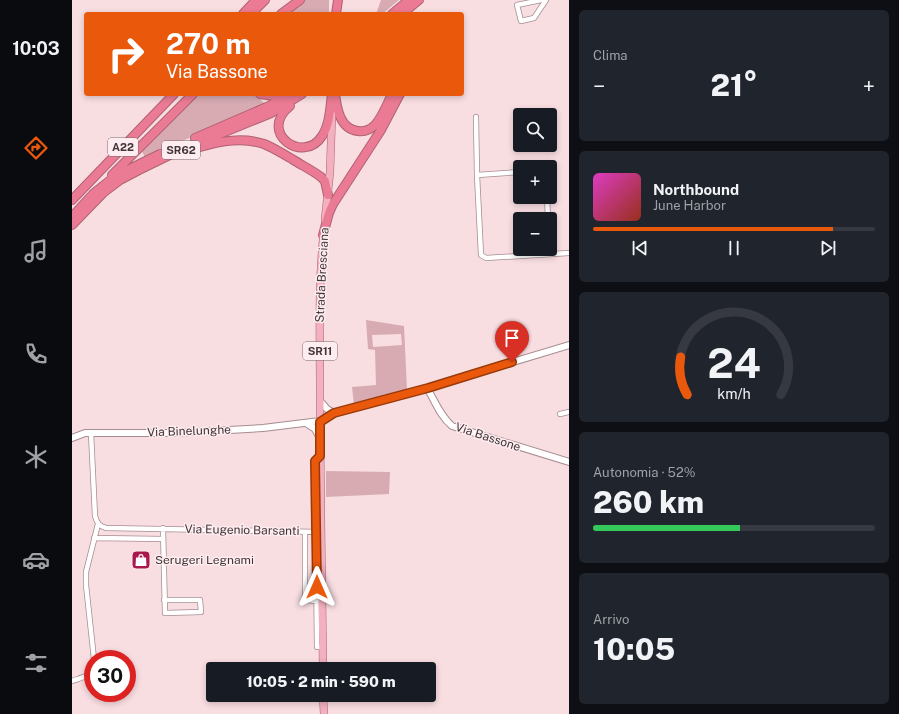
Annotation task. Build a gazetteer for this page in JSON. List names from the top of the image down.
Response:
{
  "streets": {
    "highway": ["A22", "SR62"],
    "main road": ["Strada Bresciana", "SR11"],
    "street": ["Via Binelunghe", "Via Bassone", "Via Eugenio Barsanti"]
  },
  "crossings": [
    ["Strada Bresciana", "Via Binelunghe"],
    ["Strada Bresciana", "Via Eugenio Barsanti"]
  ],
  "places": {
    "shop": ["Serugeri Legnami"]
  },
  "page": {
    "tabs": "10:03",
    "tile": [
      "Clima",
      ["Autonomia · 52%", "260 km"],
      ["Arrivo", "10:05"]
    ],
    "turn": ["270 m", "Via Bassone"],
    "heat": ["−", "21°", "+"],
    "map_buttons": ["+", "−"],
    "song": ["Northbound", "June Harbor"],
    "limit": "30",
    "trip": "10:05 · 2 min · 590 m",
    "gauge": ["24", "km/h"]
  }
}
